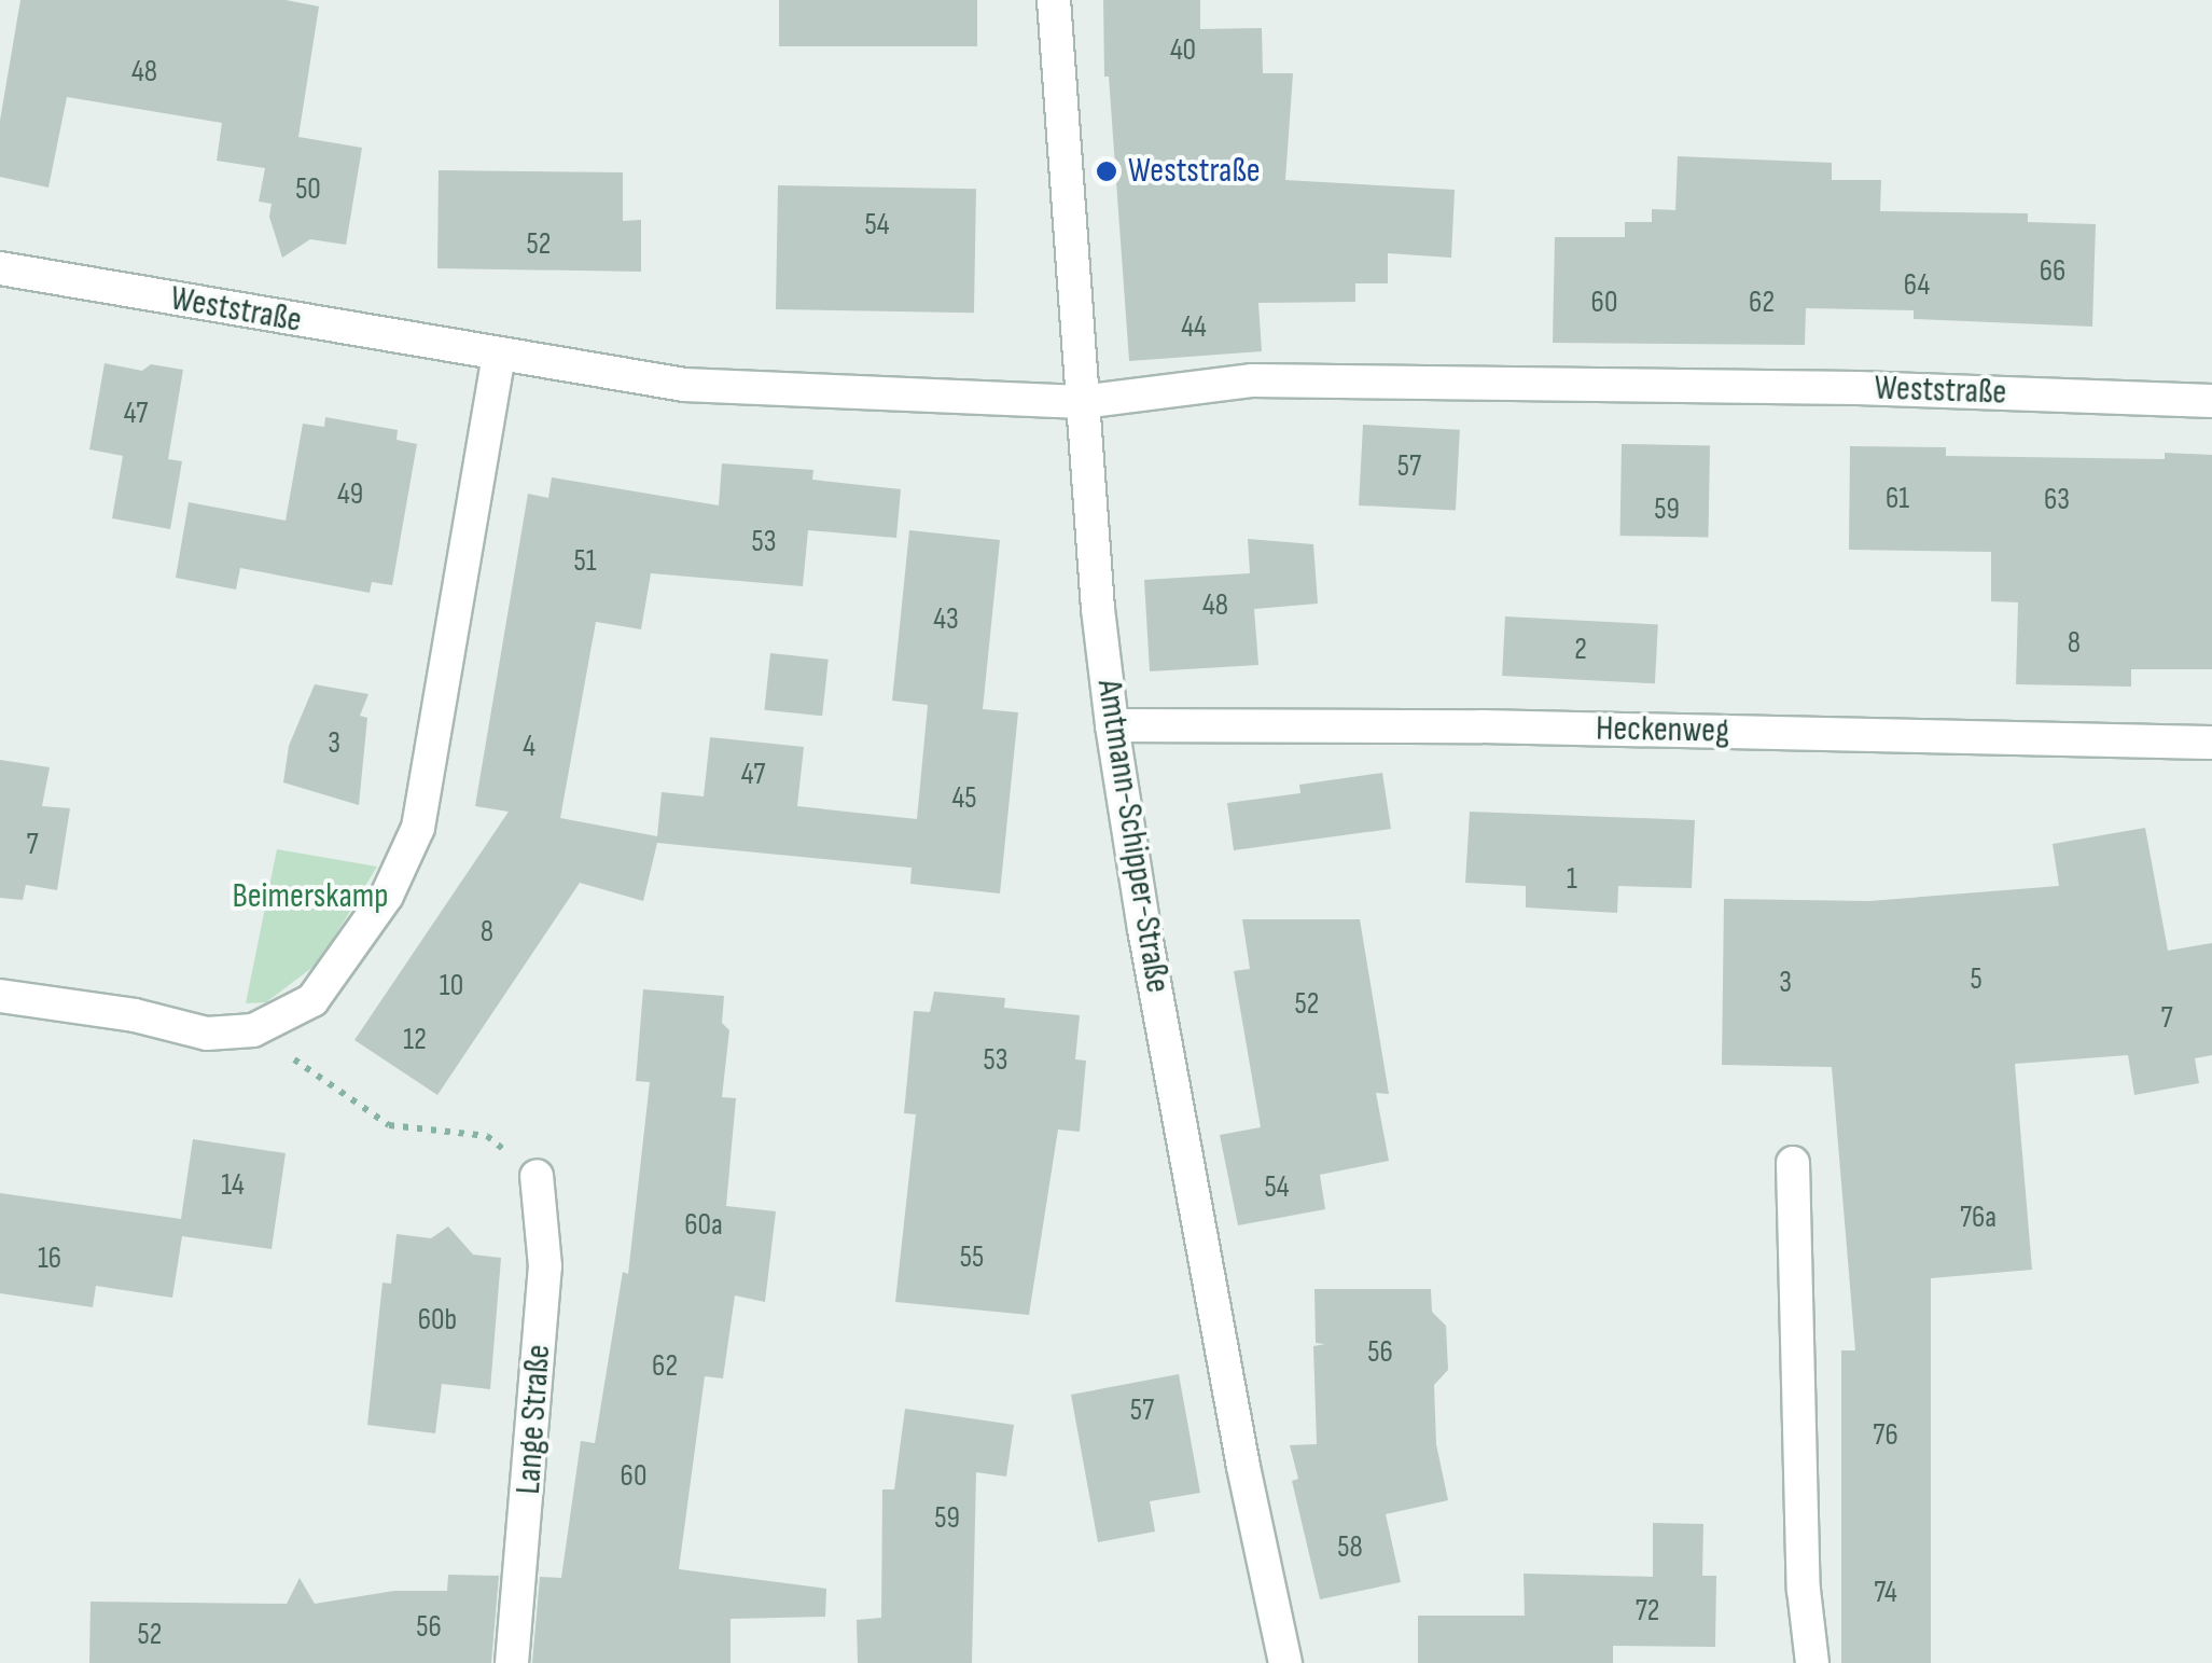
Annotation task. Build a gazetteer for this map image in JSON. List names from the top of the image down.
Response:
{
  "streets": {
    "street": [
      "Weststraße",
      "Heckenweg",
      "Amtmann-Schipper-Straße",
      "Lange Straße"
    ]
  },
  "crossings": [
    ["Weststraße", "Amtmann-Schipper-Straße"],
    ["Heckenweg", "Amtmann-Schipper-Straße"]
  ],
  "parks": ["Beimerskamp"],
  "places": ["Weststraße"],
  "house_numbers": [
    "40",
    "48",
    "50",
    "54",
    "52",
    "66",
    "64",
    "60",
    "62",
    "44",
    "47",
    "57",
    "49",
    "61",
    "63",
    "59",
    "53",
    "51",
    "48",
    "43",
    "8",
    "2",
    "3",
    "4",
    "47",
    "45",
    "7",
    "1",
    "8",
    "5",
    "3",
    "10",
    "52",
    "7",
    "12",
    "53",
    "14",
    "54",
    "76a",
    "60a",
    "55",
    "16",
    "60b",
    "56",
    "62",
    "57",
    "76",
    "60",
    "59",
    "58",
    "74",
    "72",
    "56",
    "52"
  ]
}
